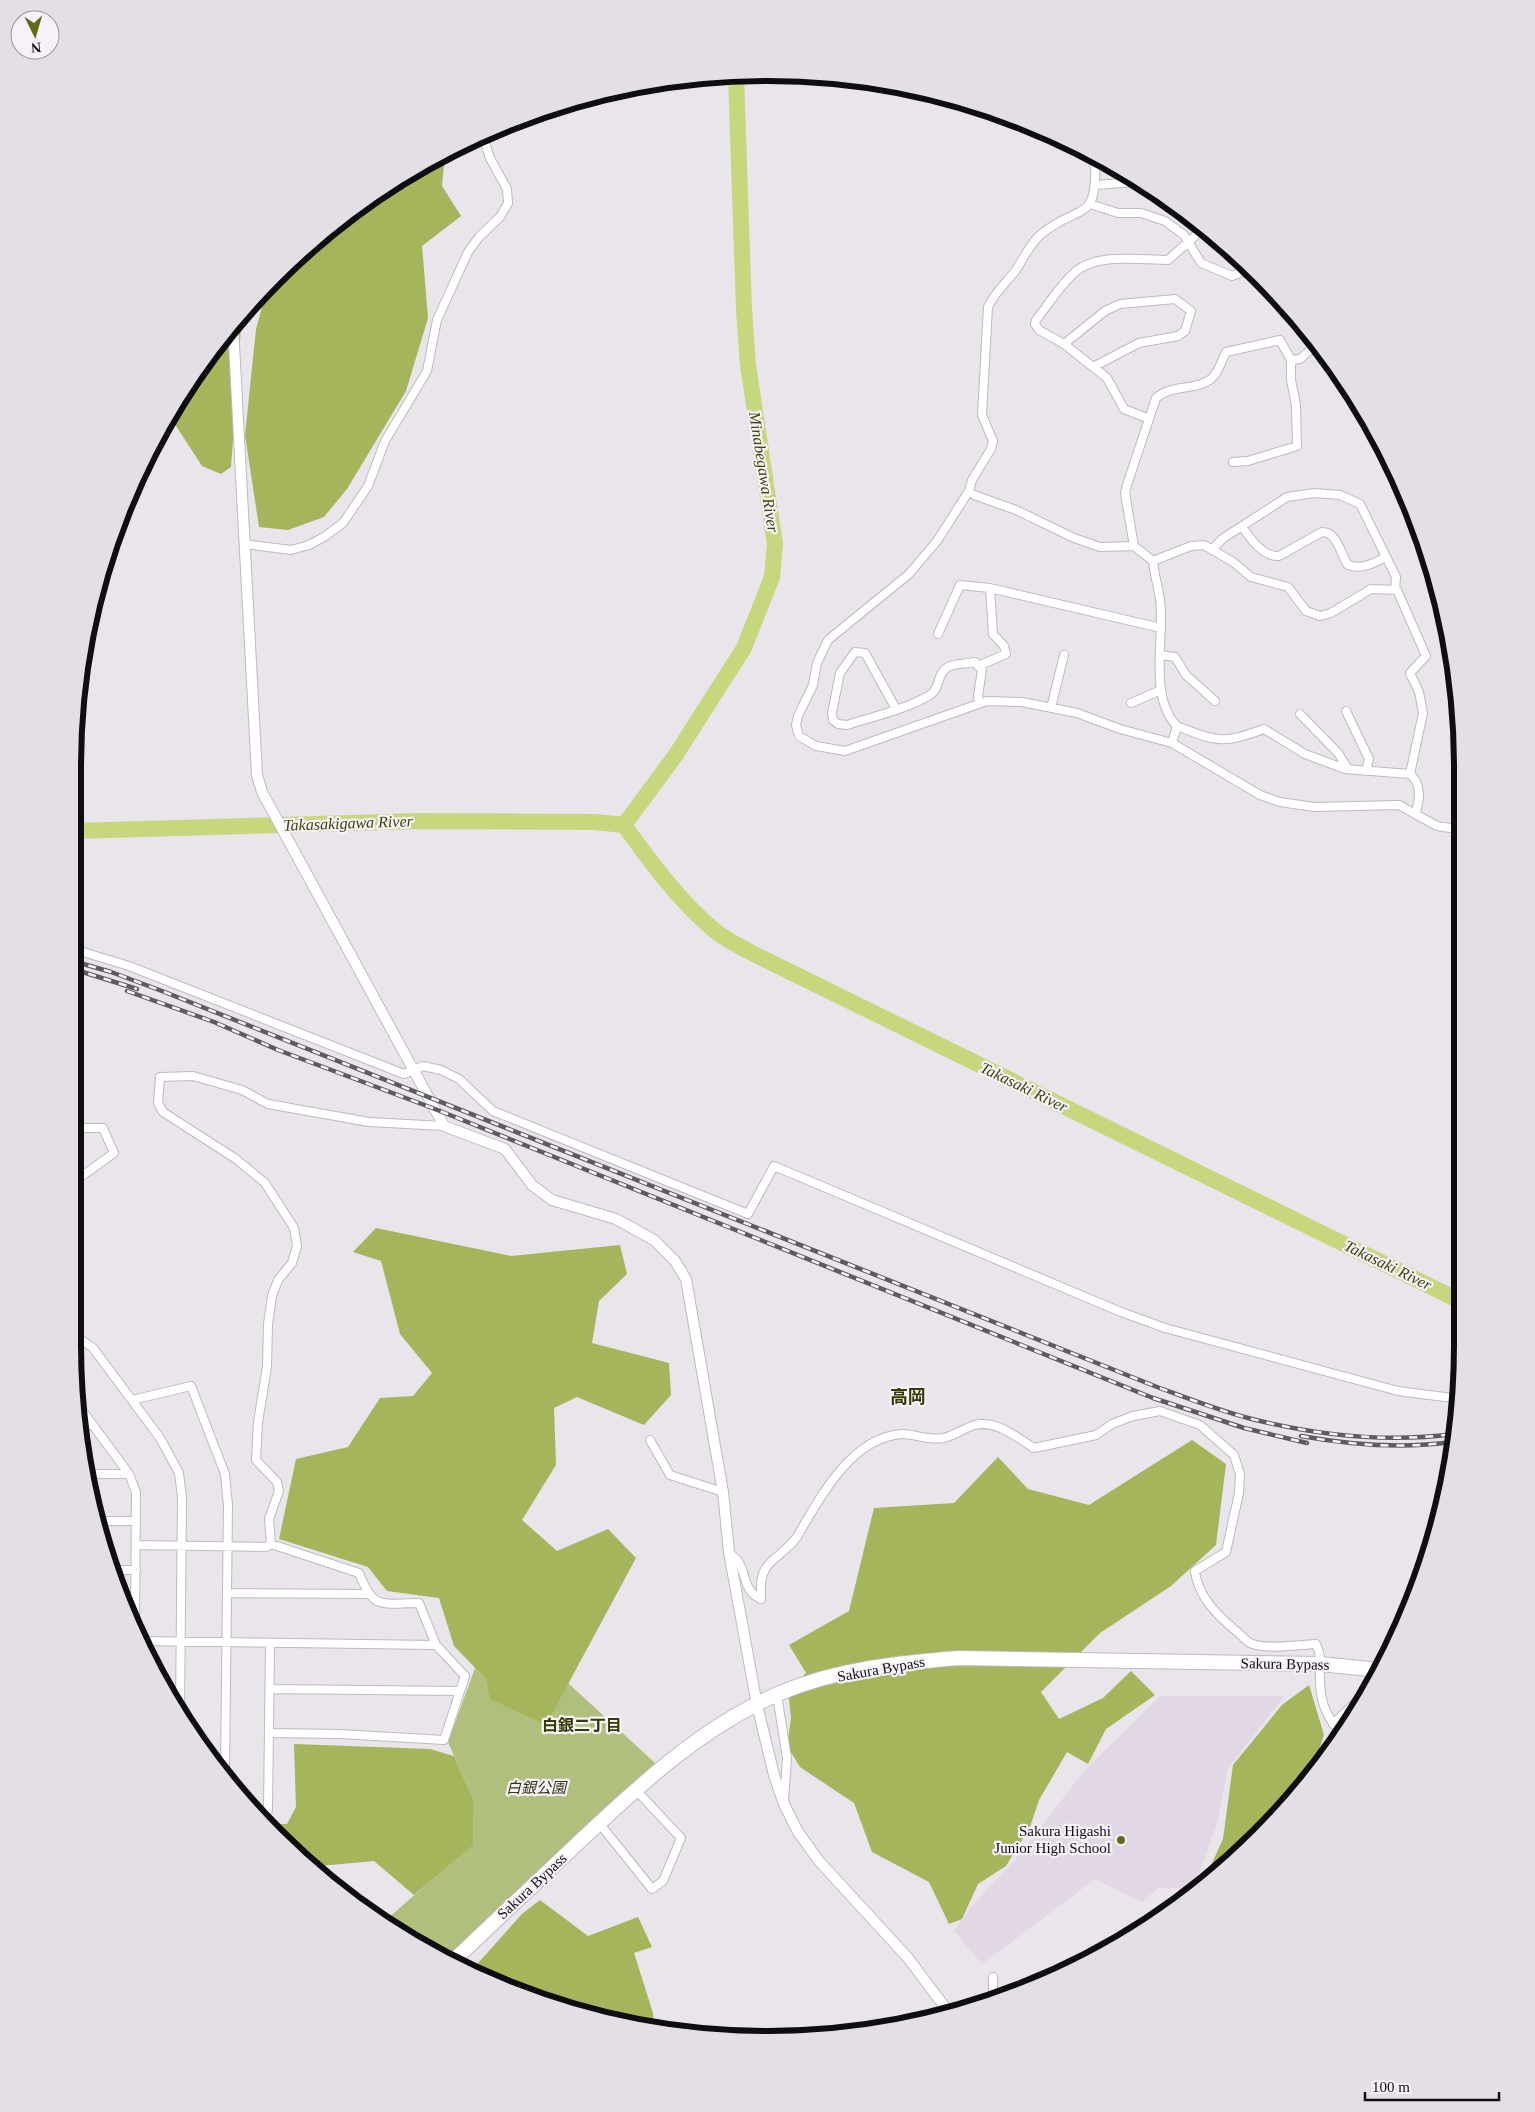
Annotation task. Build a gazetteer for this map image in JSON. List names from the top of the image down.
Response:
{
  "streets": {
    "highway": ["Sakura Bypass"]
  },
  "districts": ["高岡", "白銀二丁目"],
  "water": ["Minabegawa River", "Takasakigawa River", "Takasaki River"],
  "parks": ["白銀公園"],
  "places": ["Sakura Higashi Junior High School"],
  "scale_bar": "100 m",
  "north": "bottom"
}
